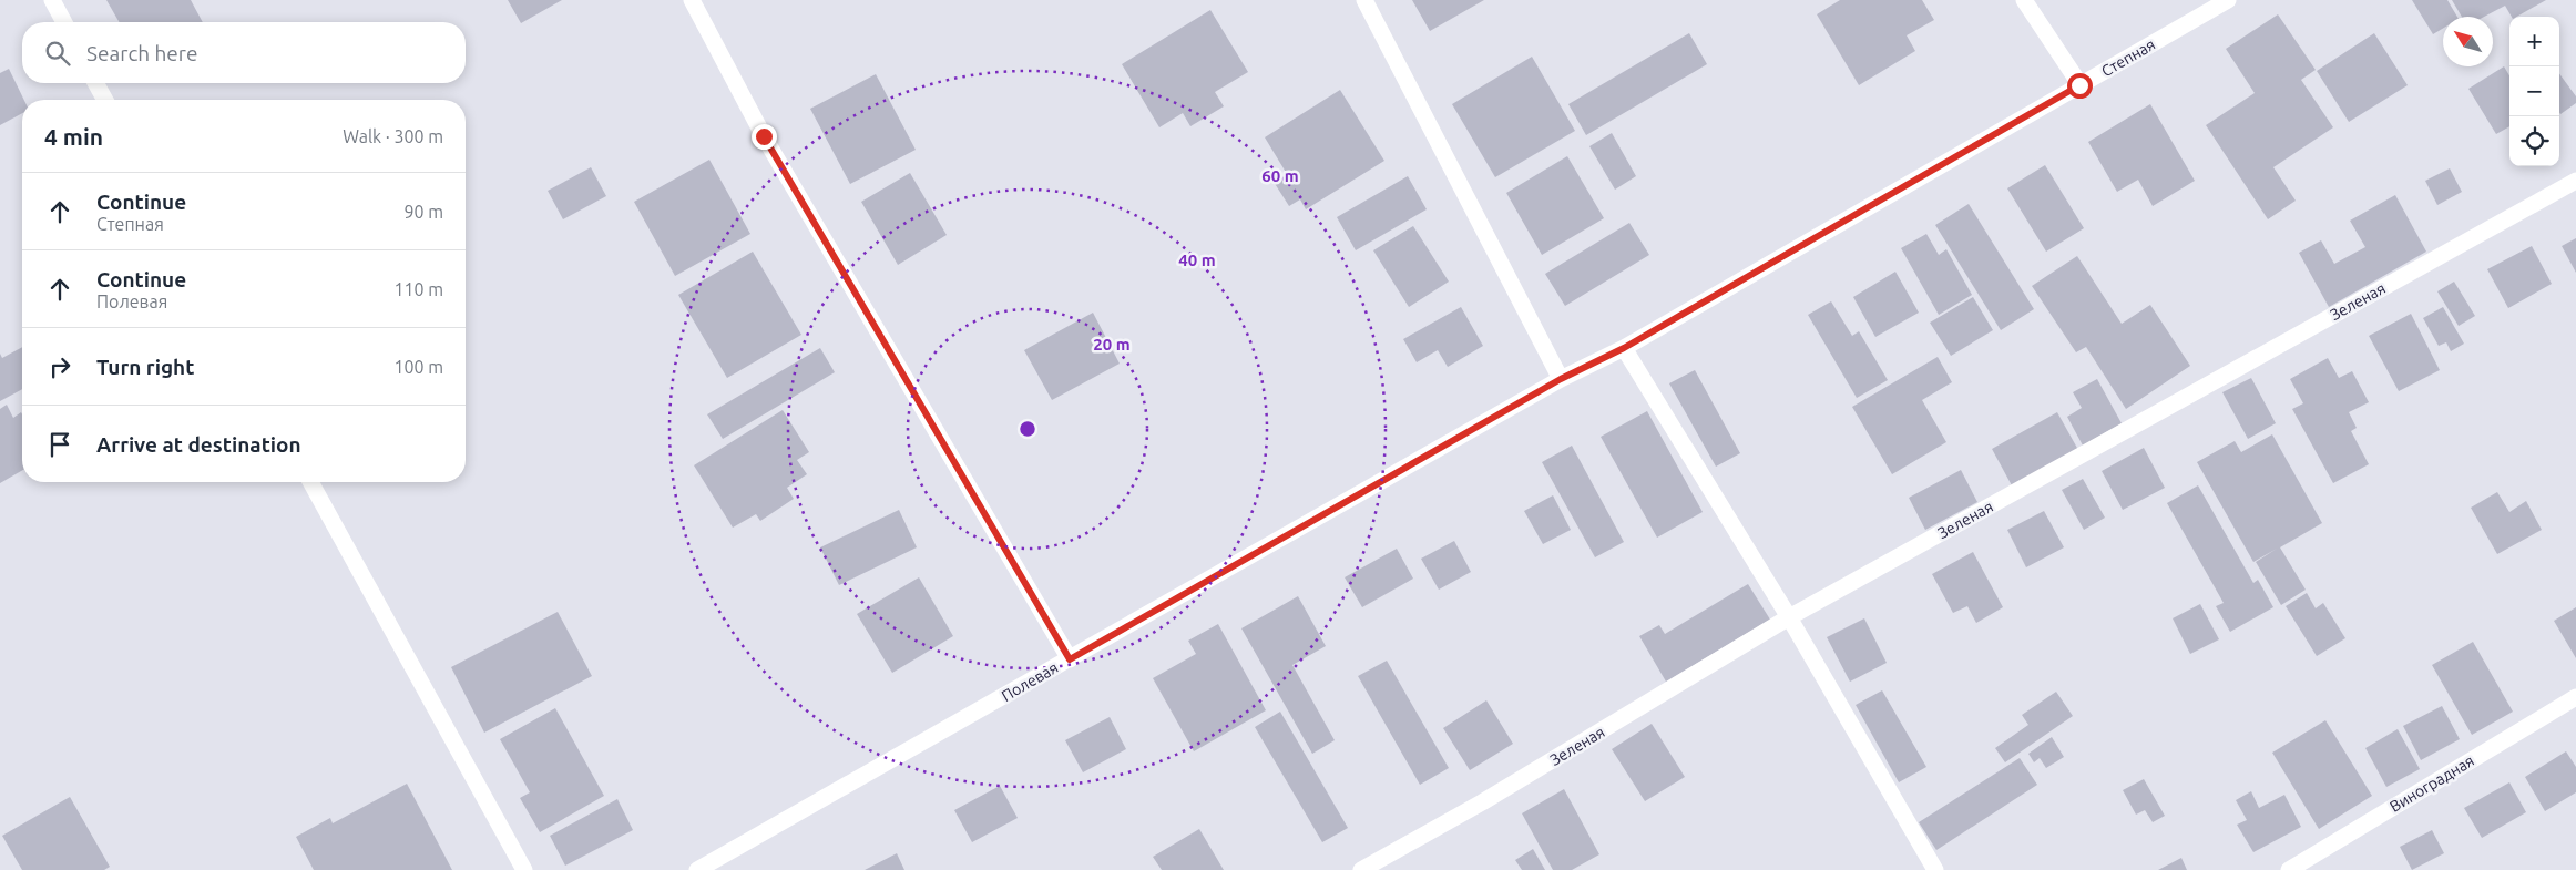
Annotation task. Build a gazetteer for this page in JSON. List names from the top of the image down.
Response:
{
  "streets": {
    "street": [
      "Степная",
      "Зеленая",
      "Полевая",
      "Виноградная"
    ]
  },
  "crossings": [
    ["Степная", "Полевая"]
  ],
  "north": "top left",
  "page": {
    "map_buttons": ["+", "−"],
    "search": "Search here",
    "heading": ["4 min", "Walk · 300 m"],
    "list": [
      ["Continue", "Степная", "90 m"],
      ["Continue", "Полевая", "110 m"],
      ["Turn right", "100 m"],
      "Arrive at destination"
    ]
  },
  "rings": ["60 m", "40 m", "20 m"]
}
